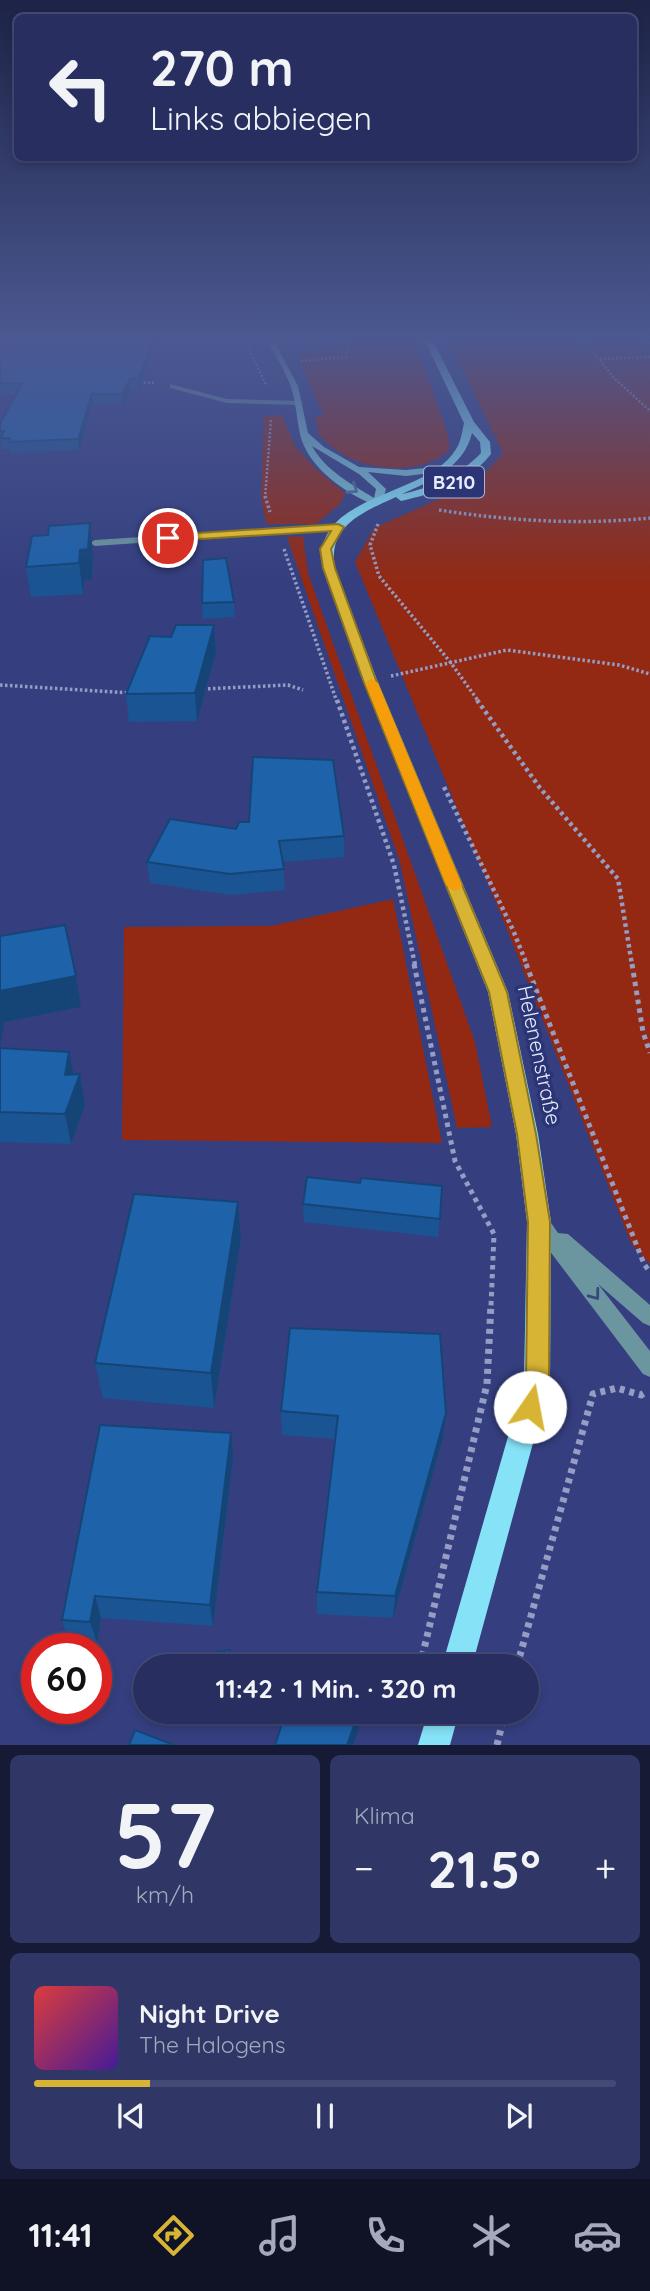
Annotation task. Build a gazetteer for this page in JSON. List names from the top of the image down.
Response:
{
  "streets": {
    "main road": ["B210", "Helenenstraße"]
  },
  "crossings": [
    ["B210", "Helenenstraße"]
  ],
  "page": {
    "turn": ["270 m", "Links abbiegen"],
    "limit": "60",
    "trip": "11:42 · 1 Min. · 320 m",
    "tile": [
      ["57", "km/h"],
      "Klima"
    ],
    "heat": ["−", "21.5°", "+"],
    "song": ["Night Drive", "The Halogens"],
    "tabs": "11:41"
  }
}
